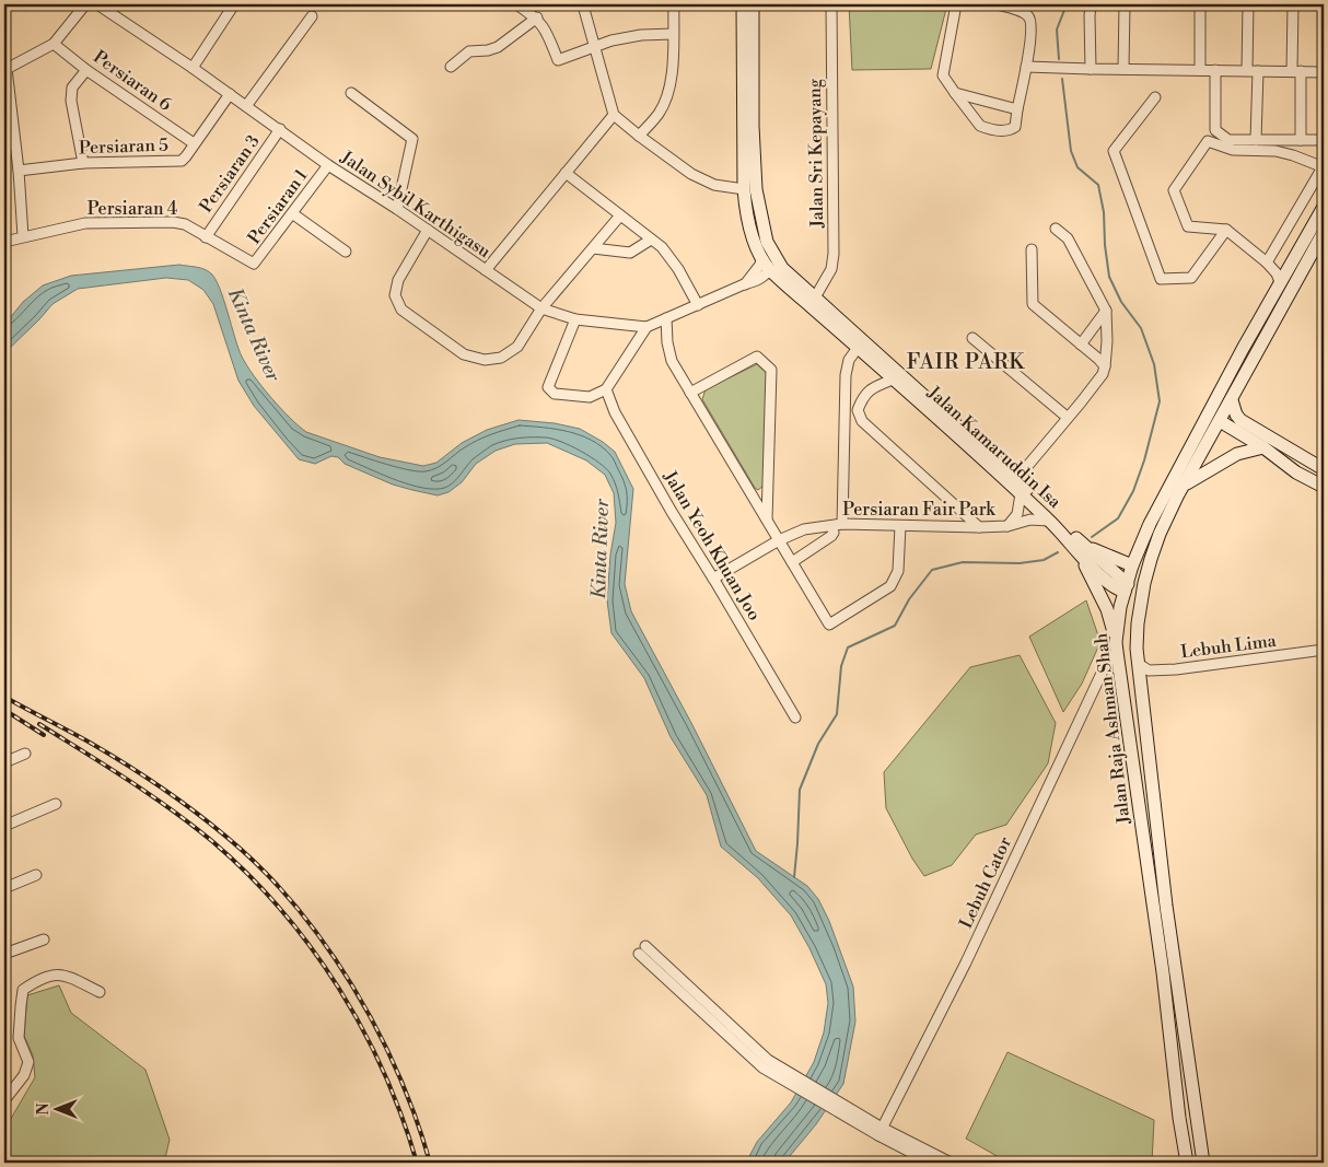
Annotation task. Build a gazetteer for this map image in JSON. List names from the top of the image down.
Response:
{
  "streets": {
    "main road": ["Jalan Kamaruddin Isa", "Jalan Raja Ashman Shah"],
    "street": [
      "Persiaran 6",
      "Persiaran 5",
      "Jalan Sri Kepayang",
      "Persiaran 3",
      "Jalan Sybil Karthigasu",
      "Persiaran 1",
      "Persiaran 4",
      "Persiaran Fair Park",
      "Jalan Yeoh Khuan Joo",
      "Lebuh Lima",
      "Lebuh Cator"
    ]
  },
  "crossings": [
    ["Persiaran 6", "Persiaran 5"],
    ["Persiaran 5", "Jalan Sybil Karthigasu"],
    ["Jalan Sri Kepayang", "Jalan Kamaruddin Isa"],
    ["Persiaran 3", "Jalan Sybil Karthigasu"],
    ["Persiaran 3", "Persiaran 4"],
    ["Jalan Sybil Karthigasu", "Persiaran 1"],
    ["Persiaran 1", "Persiaran 4"],
    ["Jalan Kamaruddin Isa", "Persiaran Fair Park"],
    ["Jalan Kamaruddin Isa", "Jalan Raja Ashman Shah"],
    ["Persiaran Fair Park", "Jalan Yeoh Khuan Joo"],
    ["Lebuh Lima", "Jalan Raja Ashman Shah"],
    ["Jalan Raja Ashman Shah", "Lebuh Cator"]
  ],
  "districts": ["FAIR PARK"],
  "water": ["Kinta River"],
  "north": "left"
}
